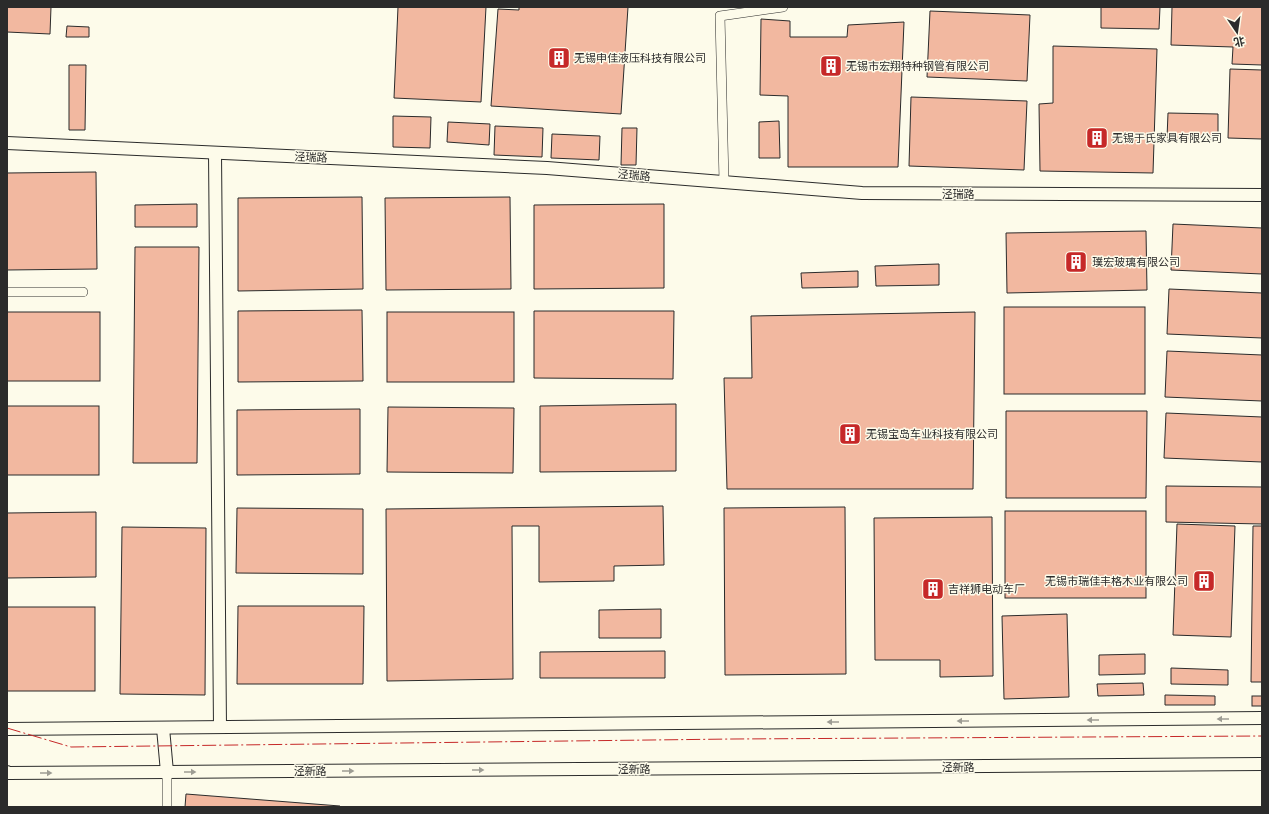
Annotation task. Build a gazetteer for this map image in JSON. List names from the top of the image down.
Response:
{
  "streets": {
    "street": ["泾瑞路", "泾新路"]
  },
  "places": {
    "building": [
      "无锡申佳液压科技有限公司",
      "无锡市宏翔特种钢管有限公司",
      "无锡于氏家具有限公司",
      "璞宏玻璃有限公司",
      "无锡宝岛车业科技有限公司",
      "无锡市瑞佳丰格木业有限公司",
      "吉祥狮电动车厂"
    ]
  },
  "north": "bottom"
}
